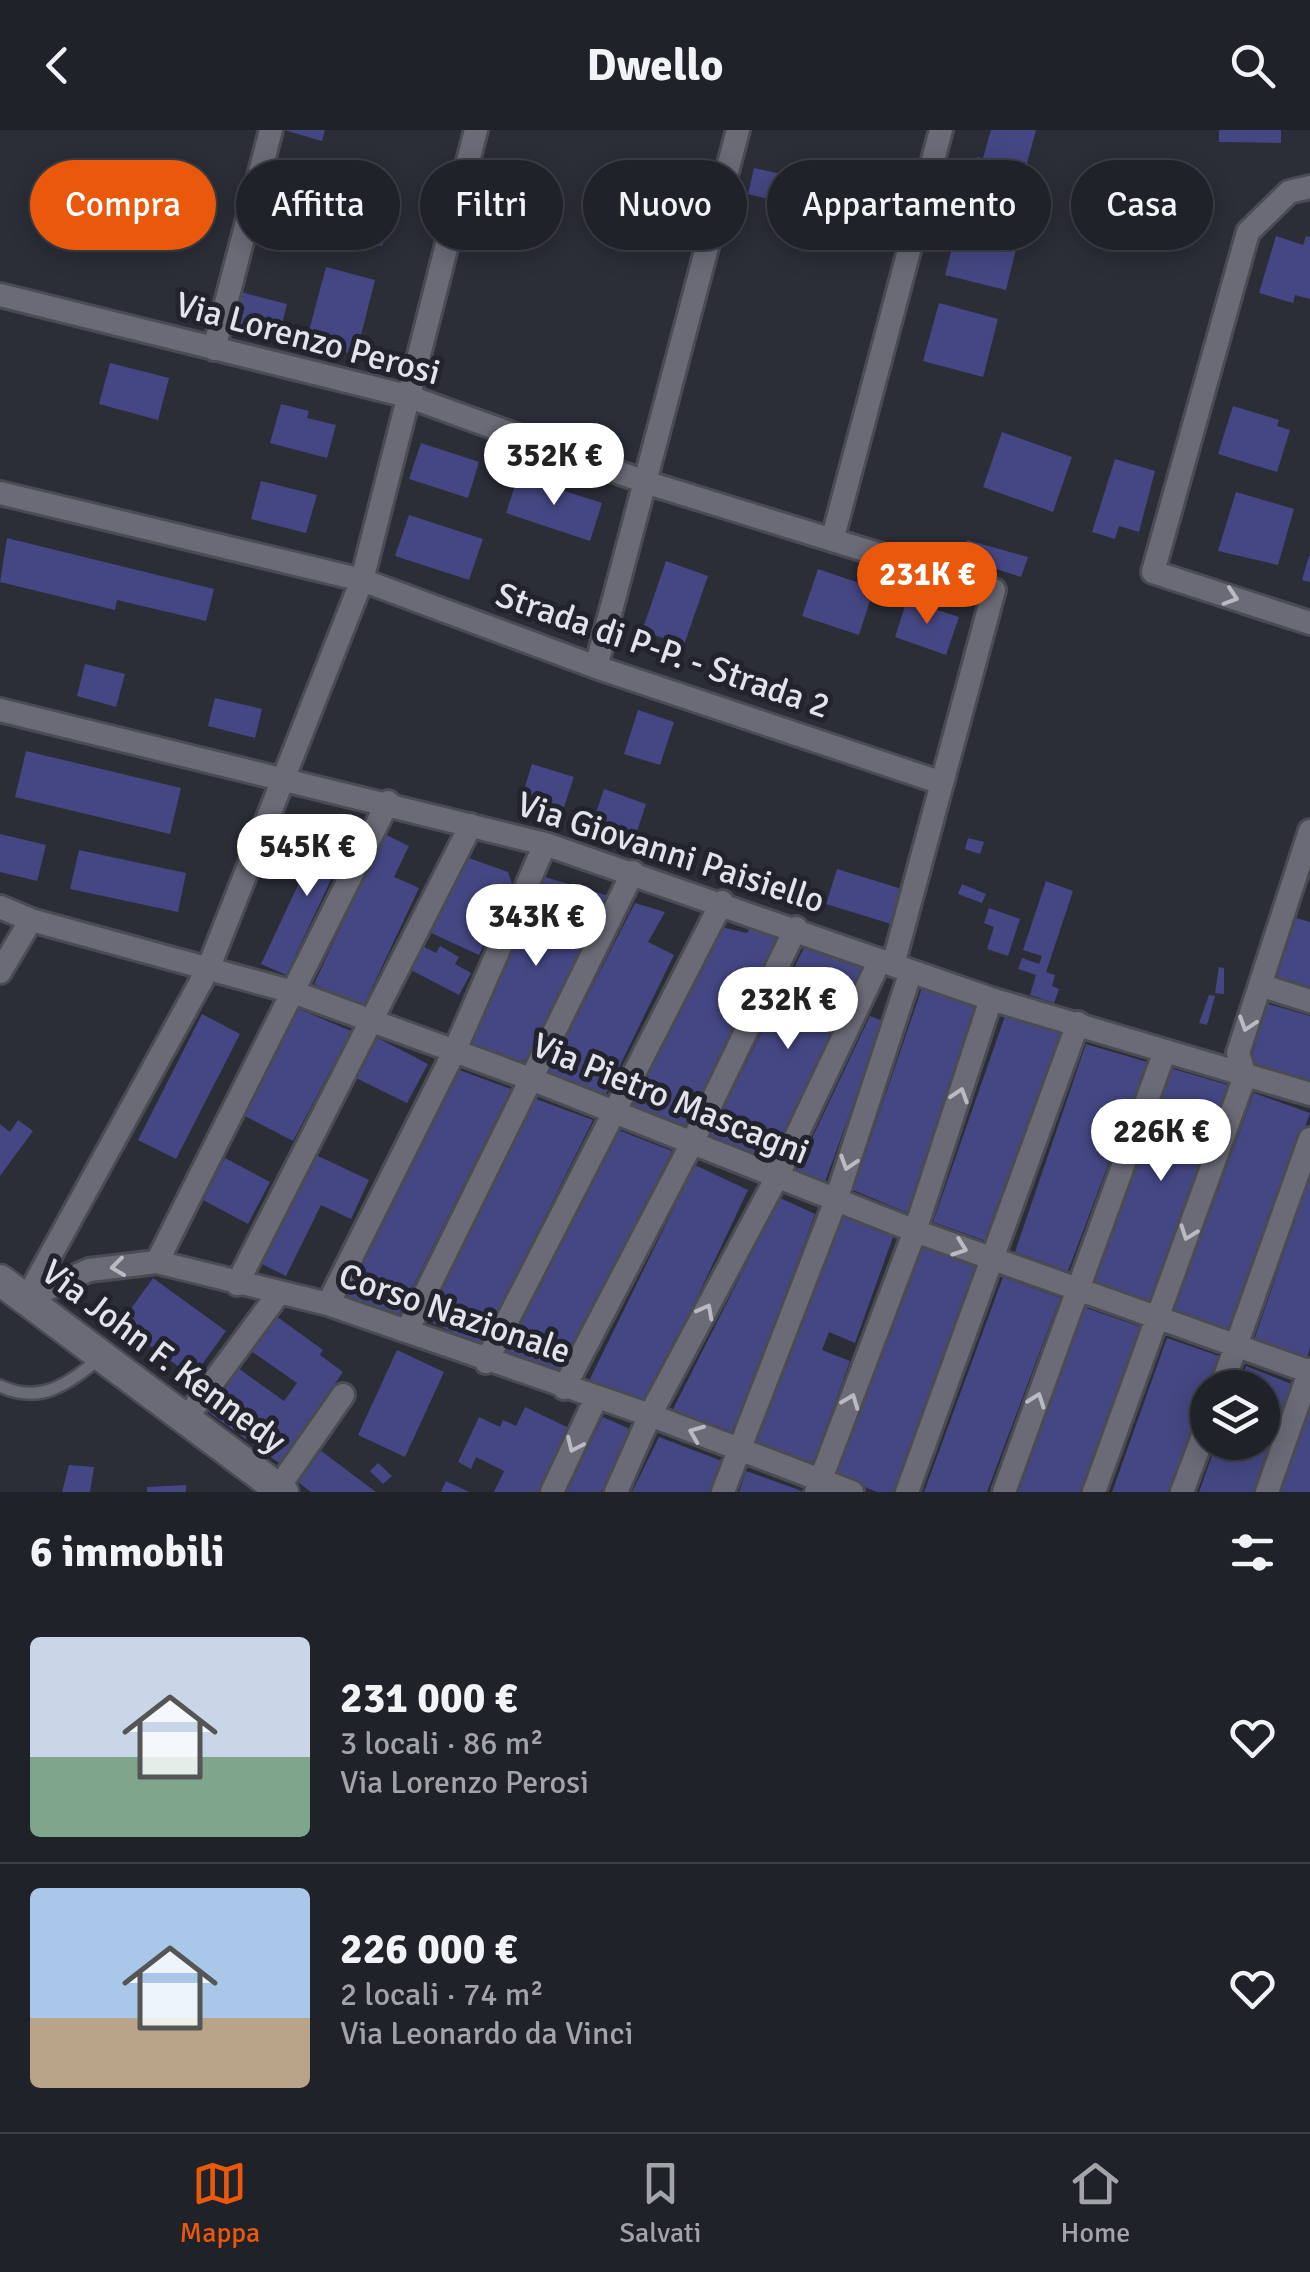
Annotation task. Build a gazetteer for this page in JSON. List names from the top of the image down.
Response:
{
  "streets": {
    "main road": ["Via John F. Kennedy"],
    "street": [
      "Via Lorenzo Perosi",
      "Strada di P-P. - Strada 2",
      "Via Giovanni Paisiello",
      "Via Pietro Mascagni",
      "Corso Nazionale"
    ]
  },
  "crossings": [
    ["Via Lorenzo Perosi", "Strada di P-P. - Strada 2"],
    ["Corso Nazionale", "Via John F. Kennedy"]
  ],
  "page": {
    "header": "Dwello",
    "chip": [
      "Compra",
      "Affitta",
      "Filtri",
      "Nuovo",
      "Appartamento",
      "Casa"
    ],
    "price": [
      "352K €",
      "231K €",
      "545K €",
      "343K €",
      "232K €",
      "226K €"
    ],
    "heading": "6 immobili",
    "list": [
      {
        "name": "231 000 €",
        "note": "3 locali · 86 m² · Via Lorenzo Perosi"
      },
      {
        "name": "226 000 €",
        "note": "2 locali · 74 m² · Via Leonardo da Vinci"
      }
    ],
    "tabs": ["Mappa", "Salvati", "Home"]
  }
}
